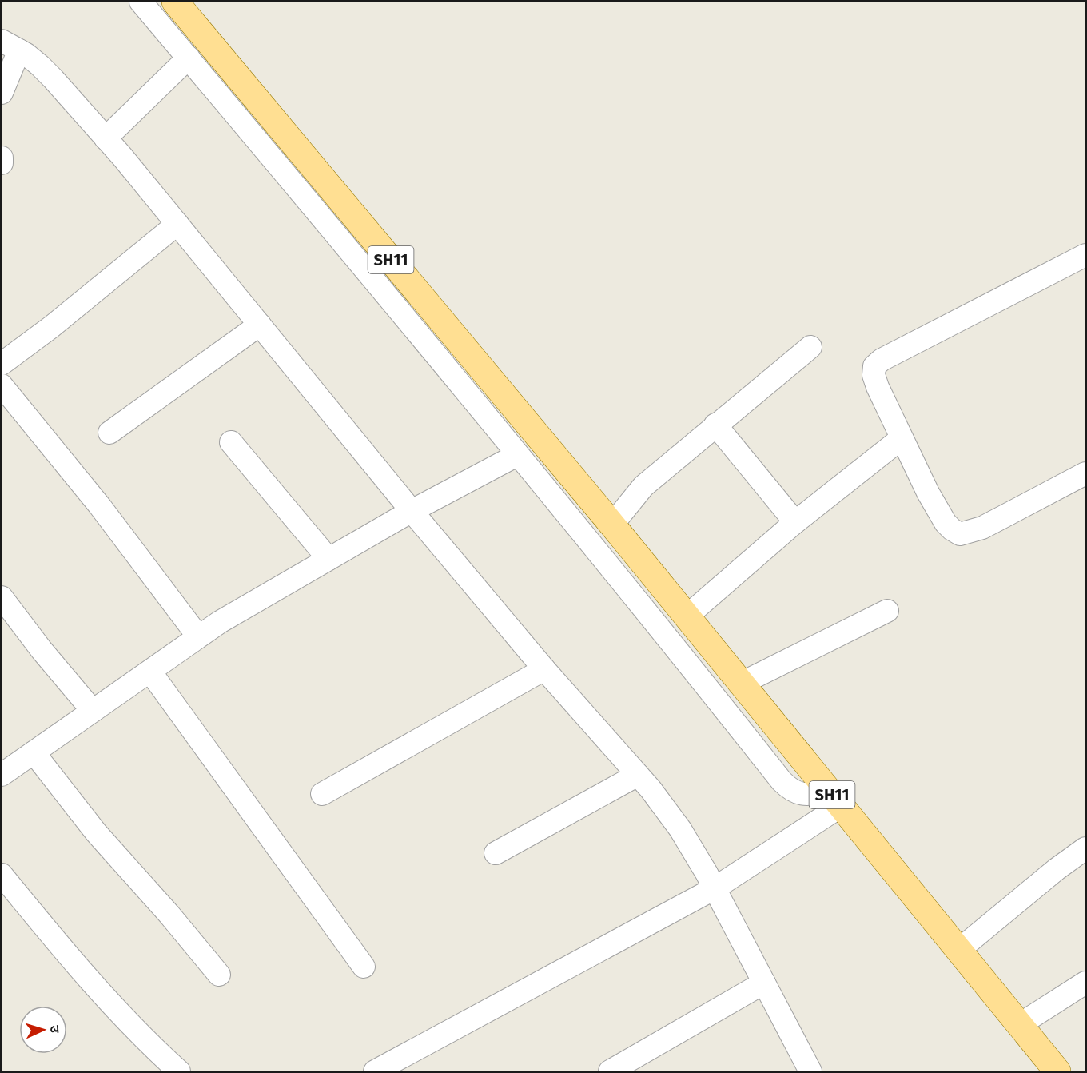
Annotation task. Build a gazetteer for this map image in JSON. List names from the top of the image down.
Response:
{
  "streets": {
    "main road": ["SH11"]
  },
  "north": "right"
}
